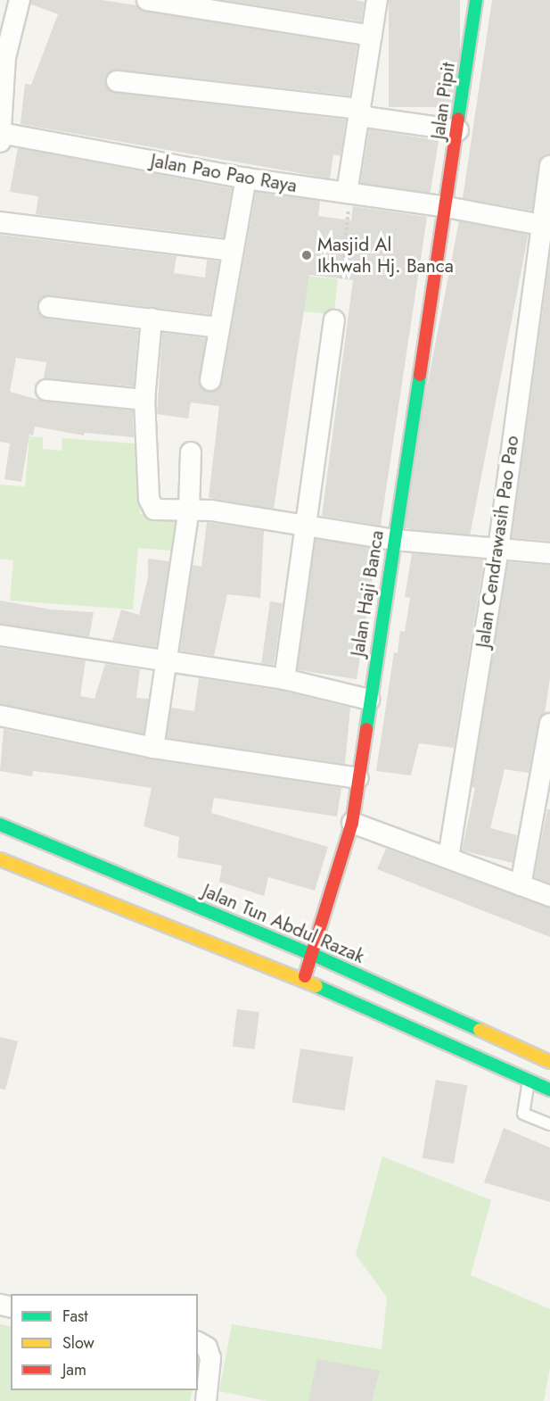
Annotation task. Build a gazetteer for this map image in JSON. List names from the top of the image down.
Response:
{
  "streets": {
    "main road": ["Jalan Pipit", "Jalan Haji Banca", "Jalan Tun Abdul Razak"],
    "street": ["Jalan Pao Pao Raya", "Jalan Cendrawasih Pao Pao"]
  },
  "crossings": [
    ["Jalan Pipit", "Jalan Pao Pao Raya"],
    ["Jalan Pipit", "Jalan Haji Banca"],
    ["Jalan Pao Pao Raya", "Jalan Cendrawasih Pao Pao"],
    ["Jalan Pao Pao Raya", "Jalan Haji Banca"],
    ["Jalan Haji Banca", "Jalan Tun Abdul Razak"]
  ],
  "places": ["Masjid Al Ikhwah Hj. Banca"],
  "legend": ["Fast", "Slow", "Jam"]
}
